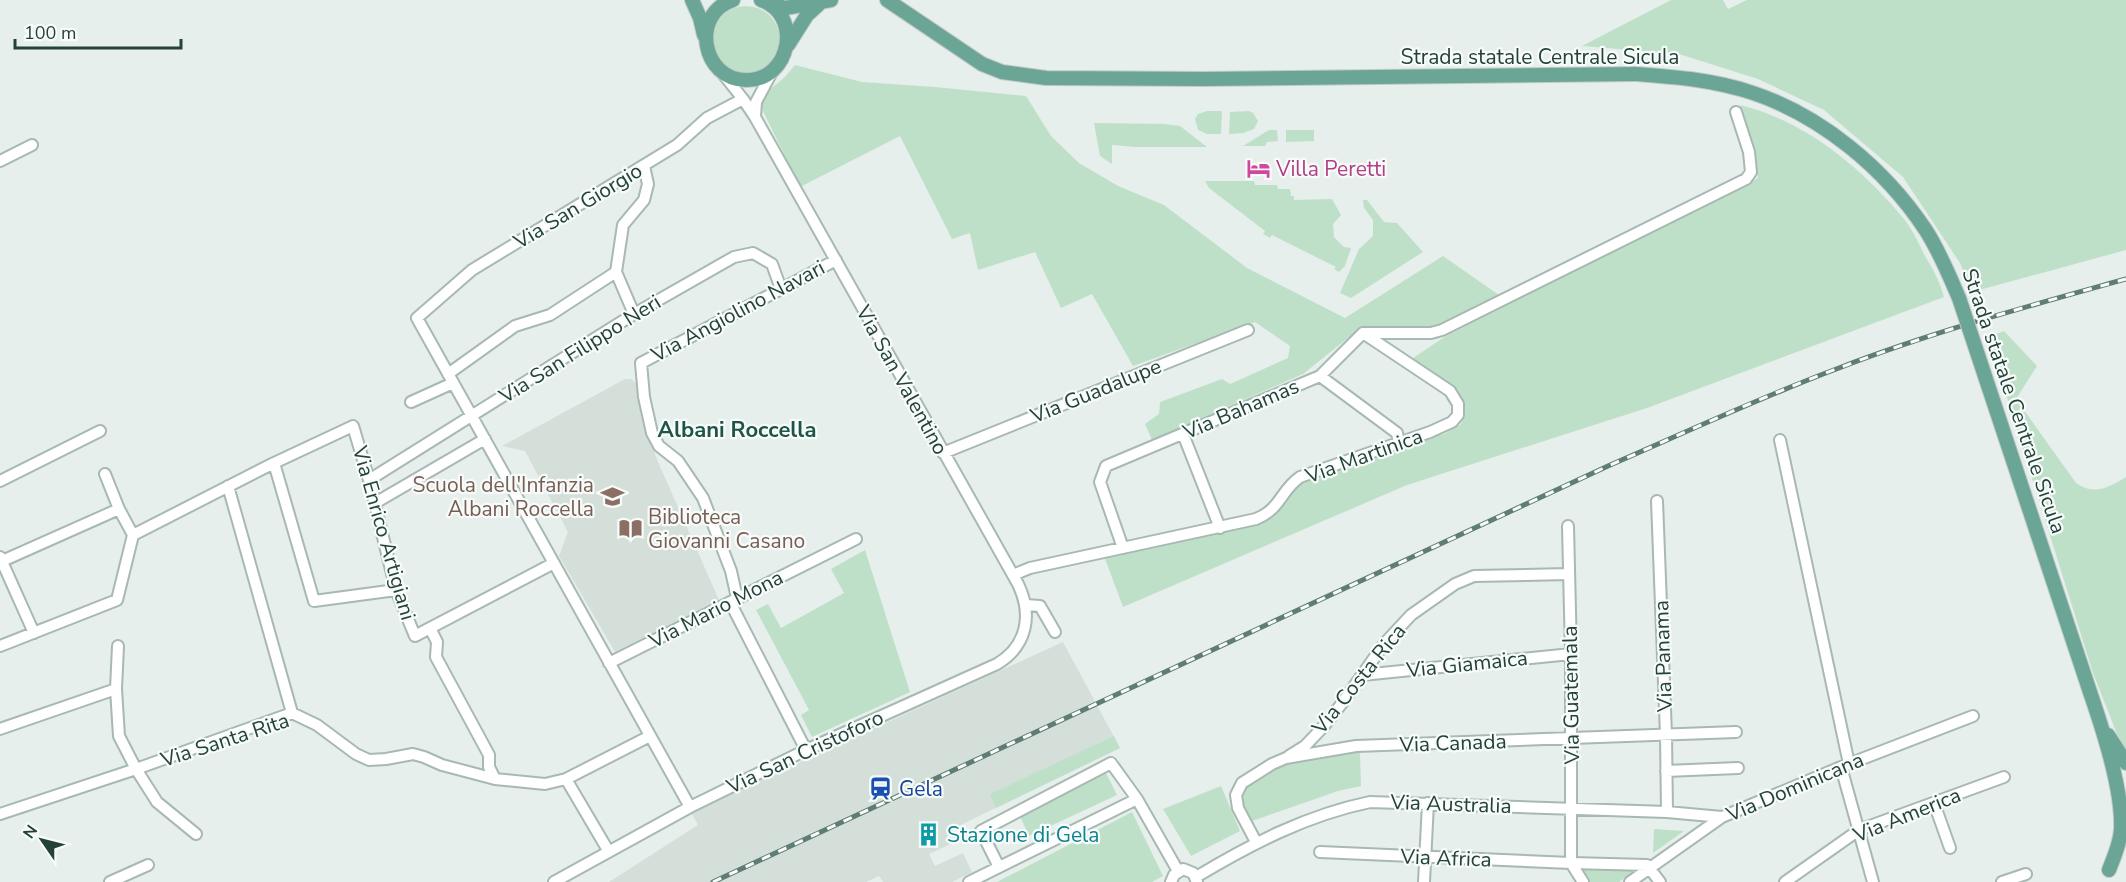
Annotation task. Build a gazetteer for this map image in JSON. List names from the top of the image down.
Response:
{
  "streets": {
    "main road": ["Strada statale Centrale Sicula"],
    "street": [
      "Via San Giorgio",
      "Via Angiolino Navari",
      "Via San Filippo Neri",
      "Via San Valentino",
      "Via Guadalupe",
      "Via Bahamas",
      "Via Martinica",
      "Via Enrico Artigiani",
      "Via Mario Mona",
      "Via Panama",
      "Via Giamaica",
      "Via Costa Rica",
      "Via Guatemala",
      "Via Santa Rita",
      "Via Canada",
      "Via San Cristoforo",
      "Via Dominicana",
      "Via Australia",
      "Via America",
      "Via Africa"
    ]
  },
  "crossings": [
    ["Via San Giorgio", "Via San Valentino"],
    ["Via Angiolino Navari", "Via San Filippo Neri"],
    ["Via Angiolino Navari", "Via San Valentino"],
    ["Via Angiolino Navari", "Via Mario Mona"],
    ["Via San Filippo Neri", "Via Enrico Artigiani"],
    ["Via San Valentino", "Via Guadalupe"],
    ["Via San Valentino", "Via Martinica"],
    ["Via San Valentino", "Via San Cristoforo"],
    ["Via Bahamas", "Via Martinica"],
    ["Via Enrico Artigiani", "Via Santa Rita"],
    ["Via Panama", "Via Canada"],
    ["Via Panama", "Via Australia"],
    ["Via Giamaica", "Via Costa Rica"],
    ["Via Giamaica", "Via Guatemala"],
    ["Via Costa Rica", "Via Guatemala"],
    ["Via Costa Rica", "Via Canada"],
    ["Via Guatemala", "Via Canada"],
    ["Via Guatemala", "Via Australia"],
    ["Via Guatemala", "Via Africa"],
    ["Via Canada", "Via Australia"],
    ["Via Dominicana", "Via Australia"],
    ["Via Dominicana", "Via Africa"]
  ],
  "districts": ["Albani Roccella"],
  "places": {
    "hotel": ["Villa Peretti"],
    "school or university": ["Scuola dell'Infanzia Albani Roccella"],
    "library": ["Biblioteca Giovanni Casano"],
    "station": ["Gela"],
    "building": ["Stazione di Gela"]
  },
  "scale_bar": "100 m",
  "north": "top left"
}
